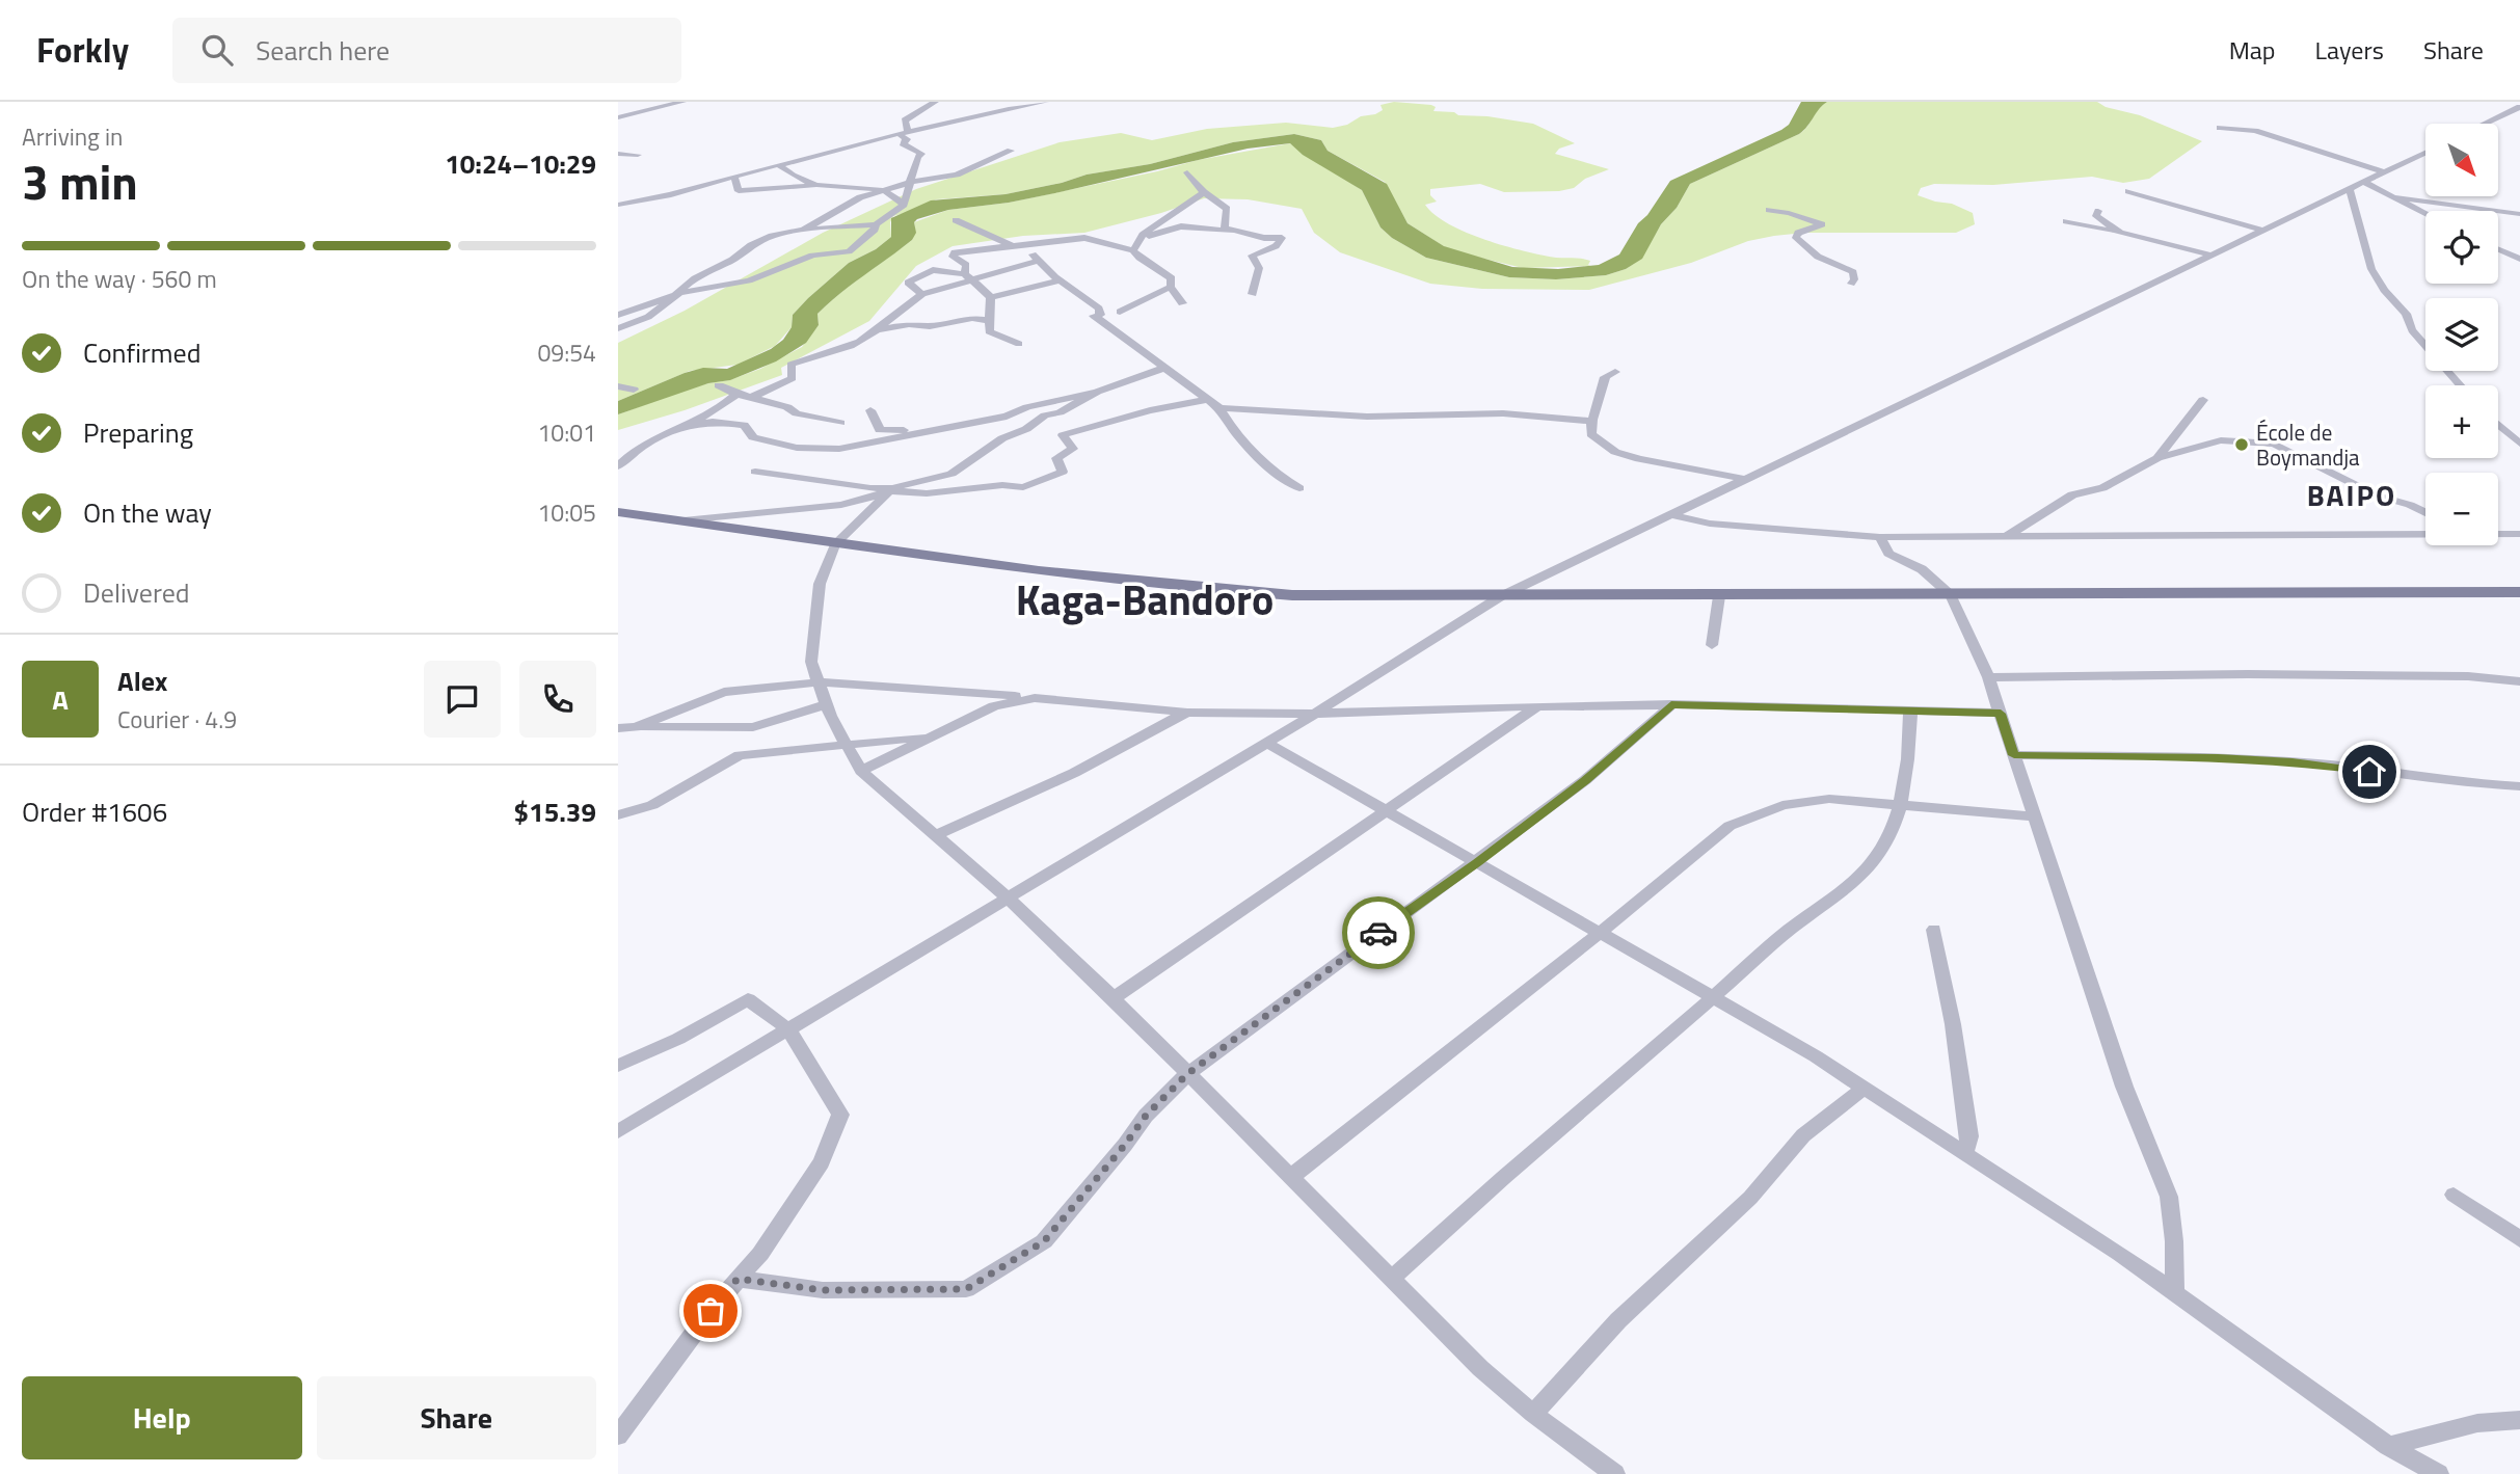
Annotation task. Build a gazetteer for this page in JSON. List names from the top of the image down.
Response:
{
  "districts": ["BAIPO", "Kaga-Bandoro"],
  "places": ["École de Boymandja"],
  "north": "bottom right",
  "page": {
    "header": "Forkly",
    "search": "Search here",
    "nav": ["Map", "Layers", "Share"],
    "heading": ["3 min", "Arriving in", "10:24–10:29"],
    "panel": [
      "Alex",
      "Courier · 4.9",
      "Order #1606",
      "$15.39"
    ],
    "map_buttons": ["+", "−"],
    "bar": "On the way · 560 m",
    "list": [
      ["Confirmed", "09:54"],
      ["Preparing", "10:01"],
      ["On the way", "10:05"],
      "Delivered"
    ],
    "round": "A",
    "buttons": ["Help", "Share"]
  }
}
